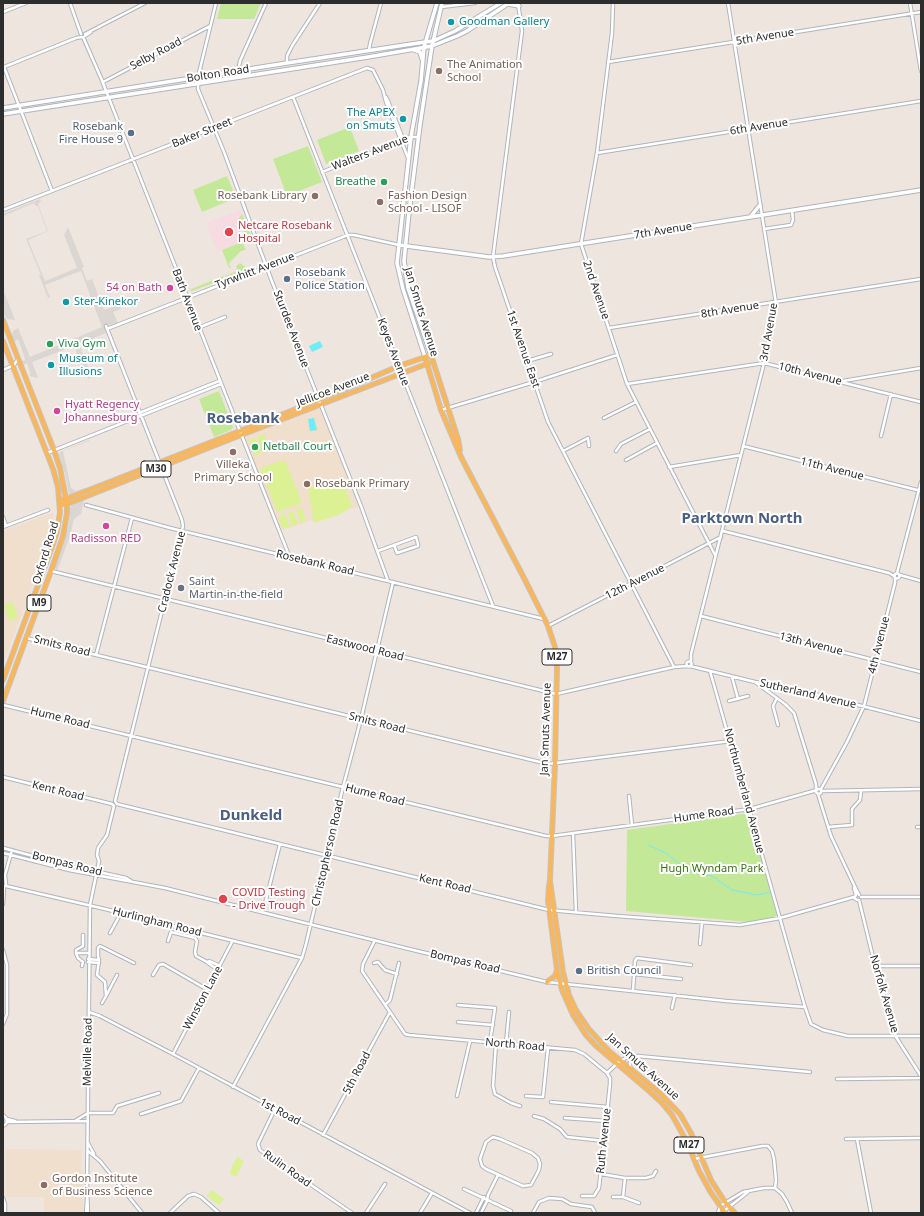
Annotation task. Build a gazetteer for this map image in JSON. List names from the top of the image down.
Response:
{
  "streets": {
    "main road": [
      "Bolton Road",
      "7th Avenue",
      "Tyrwhitt Avenue",
      "Jan Smuts Avenue",
      "Jellicoe Avenue",
      "M30",
      "Oxford Road",
      "M9",
      "M27"
    ],
    "street": [
      "5th Avenue",
      "Selby Road",
      "6th Avenue",
      "Baker Street",
      "Walters Avenue",
      "2nd Avenue",
      "Bath Avenue",
      "8th Avenue",
      "Sturdee Avenue",
      "3rd Avenue",
      "1st Avenue East",
      "Keyes Avenue",
      "10th Avenue",
      "11th Avenue",
      "Rosebank Road",
      "Cradock Avenue",
      "12th Avenue",
      "13th Avenue",
      "4th Avenue",
      "Smits Road",
      "Eastwood Road",
      "Sutherland Avenue",
      "Hume Road",
      "Kent Road",
      "Northumberland Avenue",
      "Christopherson Road",
      "Bompas Road",
      "Hurlingham Road",
      "Norfolk Avenue",
      "Winston Lane",
      "North Road",
      "Melville Road",
      "5th Road",
      "1st Road",
      "Ruth Avenue",
      "Rulin Road"
    ]
  },
  "crossings": [
    ["5th Avenue", "2nd Avenue"],
    ["5th Avenue", "3rd Avenue"],
    ["Selby Road", "Bath Avenue"],
    ["Selby Road", "Sturdee Avenue"],
    ["Bolton Road", "Bath Avenue"],
    ["Bolton Road", "Jan Smuts Avenue"],
    ["Bolton Road", "Sturdee Avenue"],
    ["6th Avenue", "2nd Avenue"],
    ["6th Avenue", "3rd Avenue"],
    ["Baker Street", "Walters Avenue"],
    ["Baker Street", "Bath Avenue"],
    ["Baker Street", "Jan Smuts Avenue"],
    ["Baker Street", "Sturdee Avenue"],
    ["Baker Street", "Keyes Avenue"],
    ["Walters Avenue", "Jan Smuts Avenue"],
    ["Walters Avenue", "Keyes Avenue"],
    ["7th Avenue", "Tyrwhitt Avenue"],
    ["7th Avenue", "2nd Avenue"],
    ["7th Avenue", "Jan Smuts Avenue"],
    ["7th Avenue", "3rd Avenue"],
    ["7th Avenue", "1st Avenue East"],
    ["Tyrwhitt Avenue", "Bath Avenue"],
    ["Tyrwhitt Avenue", "Jan Smuts Avenue"],
    ["Tyrwhitt Avenue", "Sturdee Avenue"],
    ["Tyrwhitt Avenue", "Keyes Avenue"],
    ["Tyrwhitt Avenue", "Cradock Avenue"],
    ["2nd Avenue", "8th Avenue"],
    ["2nd Avenue", "3rd Avenue"],
    ["2nd Avenue", "10th Avenue"],
    ["2nd Avenue", "12th Avenue"],
    ["Bath Avenue", "Jellicoe Avenue"],
    ["Bath Avenue", "Rosebank Road"],
    ["8th Avenue", "3rd Avenue"],
    ["Jan Smuts Avenue", "Jellicoe Avenue"],
    ["Jan Smuts Avenue", "Rosebank Road"],
    ["Jan Smuts Avenue", "12th Avenue"],
    ["Jan Smuts Avenue", "Smits Road"],
    ["Jan Smuts Avenue", "Eastwood Road"],
    ["Jan Smuts Avenue", "Hume Road"],
    ["Jan Smuts Avenue", "Kent Road"],
    ["Jan Smuts Avenue", "Bompas Road"],
    ["Sturdee Avenue", "Jellicoe Avenue"],
    ["Sturdee Avenue", "Rosebank Road"],
    ["3rd Avenue", "10th Avenue"],
    ["3rd Avenue", "11th Avenue"],
    ["3rd Avenue", "12th Avenue"],
    ["3rd Avenue", "13th Avenue"],
    ["3rd Avenue", "Eastwood Road"],
    ["3rd Avenue", "Sutherland Avenue"],
    ["1st Avenue East", "12th Avenue"],
    ["1st Avenue East", "Eastwood Road"],
    ["Keyes Avenue", "Jellicoe Avenue"],
    ["Keyes Avenue", "Rosebank Road"],
    ["Jellicoe Avenue", "Oxford Road"],
    ["Jellicoe Avenue", "Cradock Avenue"],
    ["11th Avenue", "4th Avenue"],
    ["Oxford Road", "Smits Road"],
    ["Oxford Road", "Eastwood Road"],
    ["Rosebank Road", "Cradock Avenue"],
    ["Rosebank Road", "Christopherson Road"],
    ["Cradock Avenue", "Smits Road"],
    ["Cradock Avenue", "Eastwood Road"],
    ["Cradock Avenue", "Hume Road"],
    ["Cradock Avenue", "Kent Road"],
    ["Cradock Avenue", "Bompas Road"],
    ["Cradock Avenue", "Hurlingham Road"],
    ["Cradock Avenue", "Melville Road"],
    ["13th Avenue", "4th Avenue"],
    ["4th Avenue", "Sutherland Avenue"],
    ["4th Avenue", "Hume Road"],
    ["4th Avenue", "Norfolk Avenue"],
    ["Smits Road", "Northumberland Avenue"],
    ["Smits Road", "Christopherson Road"],
    ["Eastwood Road", "Sutherland Avenue"],
    ["Eastwood Road", "Christopherson Road"],
    ["Sutherland Avenue", "Northumberland Avenue"],
    ["Hume Road", "Northumberland Avenue"],
    ["Hume Road", "Christopherson Road"],
    ["Hume Road", "Norfolk Avenue"],
    ["Kent Road", "Northumberland Avenue"],
    ["Kent Road", "Christopherson Road"],
    ["Kent Road", "Norfolk Avenue"],
    ["Northumberland Avenue", "Bompas Road"],
    ["Northumberland Avenue", "Norfolk Avenue"],
    ["Christopherson Road", "Bompas Road"],
    ["Christopherson Road", "Hurlingham Road"],
    ["Christopherson Road", "1st Road"],
    ["Bompas Road", "North Road"],
    ["Hurlingham Road", "Winston Lane"],
    ["Hurlingham Road", "Melville Road"],
    ["Winston Lane", "1st Road"],
    ["North Road", "5th Road"],
    ["North Road", "Ruth Avenue"],
    ["Melville Road", "1st Road"],
    ["5th Road", "1st Road"],
    ["1st Road", "Rulin Road"]
  ],
  "districts": ["Rosebank", "Parktown North", "Dunkeld"],
  "parks": ["Hugh Wyndam Park"],
  "places": [
    "Goodman Gallery",
    "The Animation School",
    "The APEX on Smuts",
    "Rosebank Fire House 9",
    "Breathe",
    "Rosebank Library",
    "Fashion Design School - LISOF",
    "Netcare Rosebank Hospital",
    "Rosebank Police Station",
    "54 on Bath",
    "Ster-Kinekor",
    "Viva Gym",
    "Museum of Illusions",
    "Hyatt Regency Johannesburg",
    "Netball Court",
    "Villeka Primary School",
    "Rosebank Primary",
    "Radisson RED",
    "Saint Martin-in-the-field",
    "COVID Testing - Drive Trough",
    "British Council",
    "Gordon Institute of Business Science"
  ]
}
